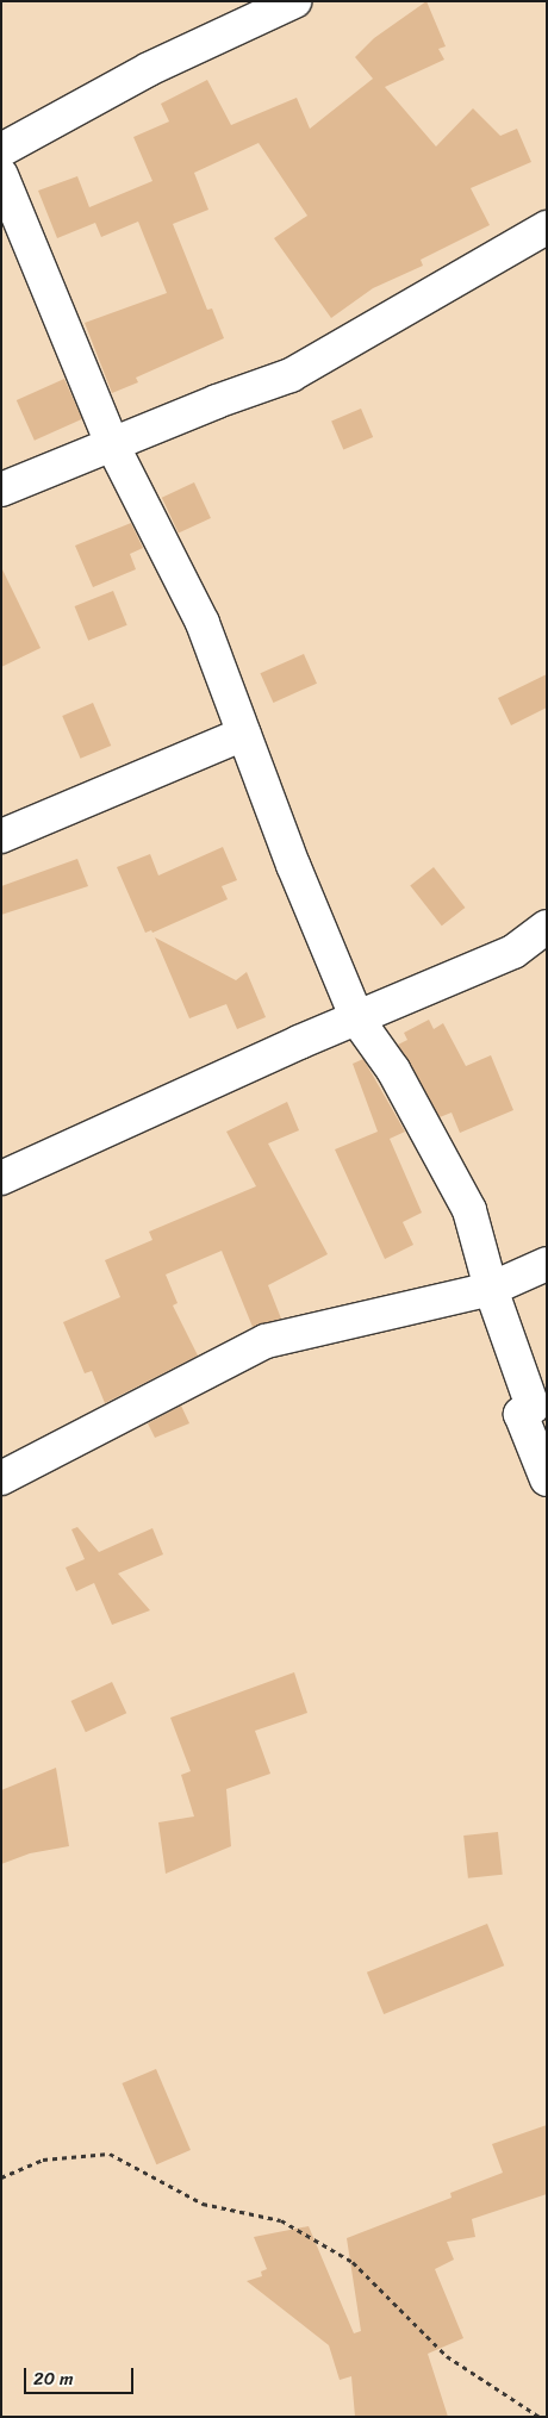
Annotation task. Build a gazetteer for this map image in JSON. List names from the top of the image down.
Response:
{
  "scale_bar": "20 m"
}
